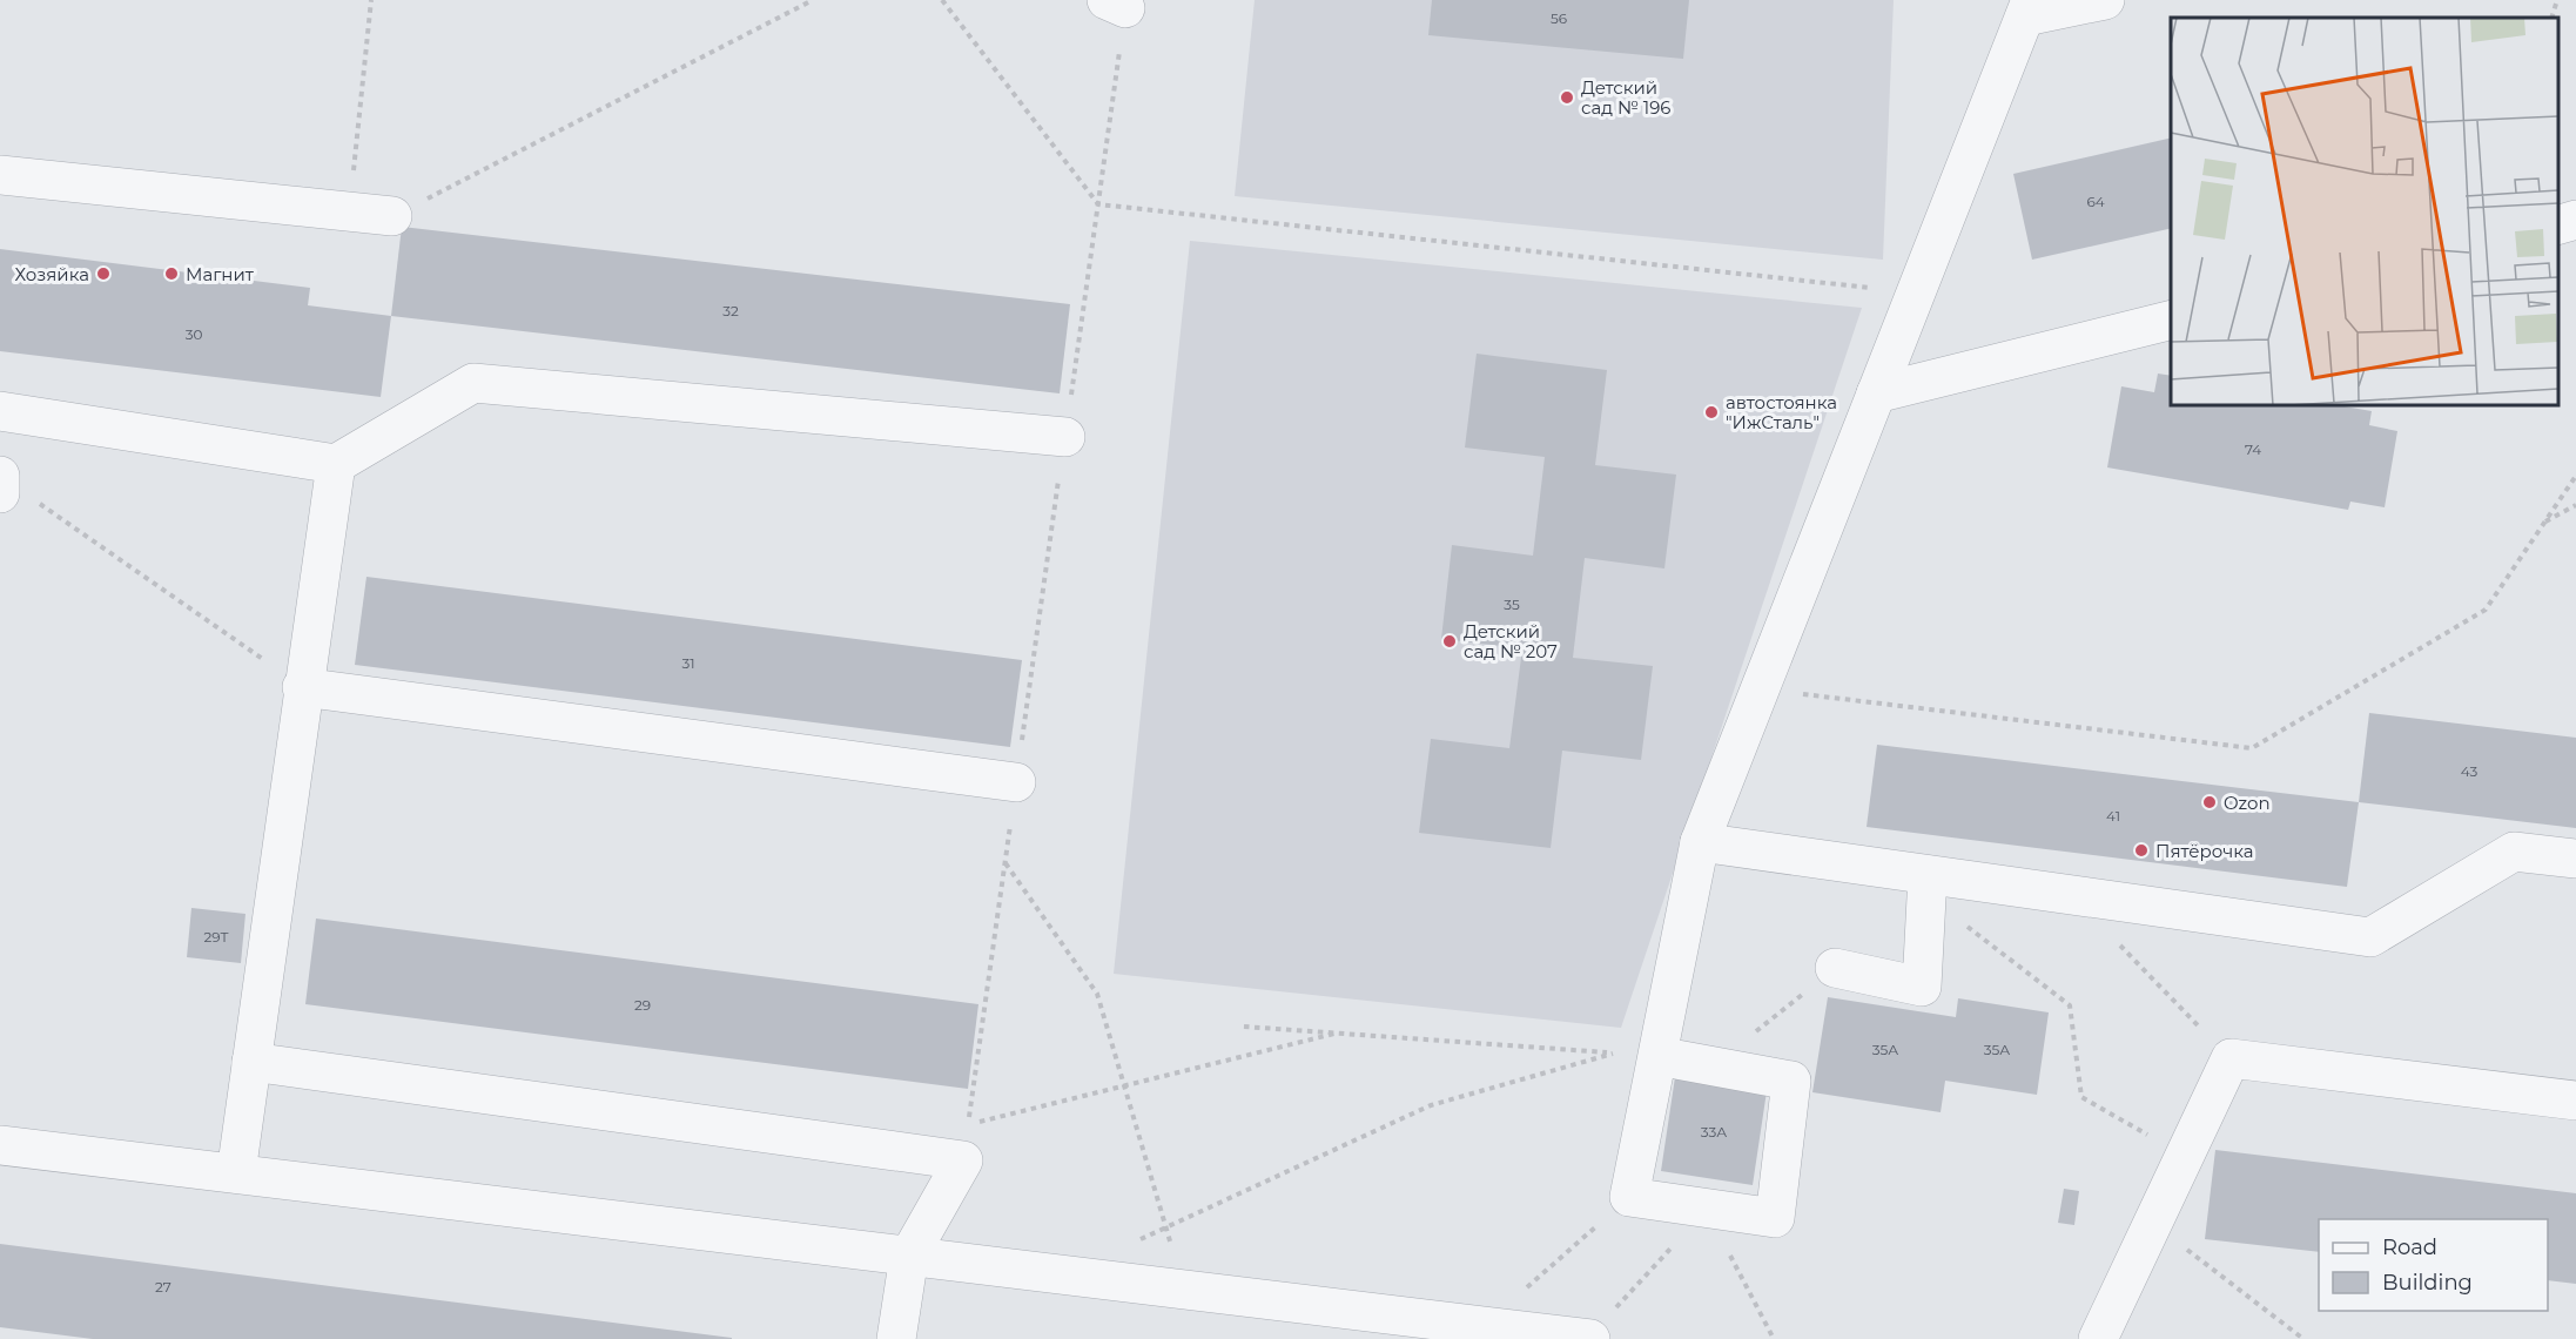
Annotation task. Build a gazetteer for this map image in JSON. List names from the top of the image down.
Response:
{
  "places": [
    "Детский сад № 196",
    "Хозяйка",
    "Магнит",
    "автостоянка \"ИжСталь\"",
    "Детский сад № 207",
    "Ozon",
    "Пятёрочка"
  ],
  "house_numbers": [
    "56",
    "64",
    "32",
    "30",
    "74",
    "35",
    "31",
    "43",
    "41",
    "29Т",
    "29",
    "35А",
    "35А",
    "33А",
    "27"
  ],
  "legend": ["Road", "Building"]
}
